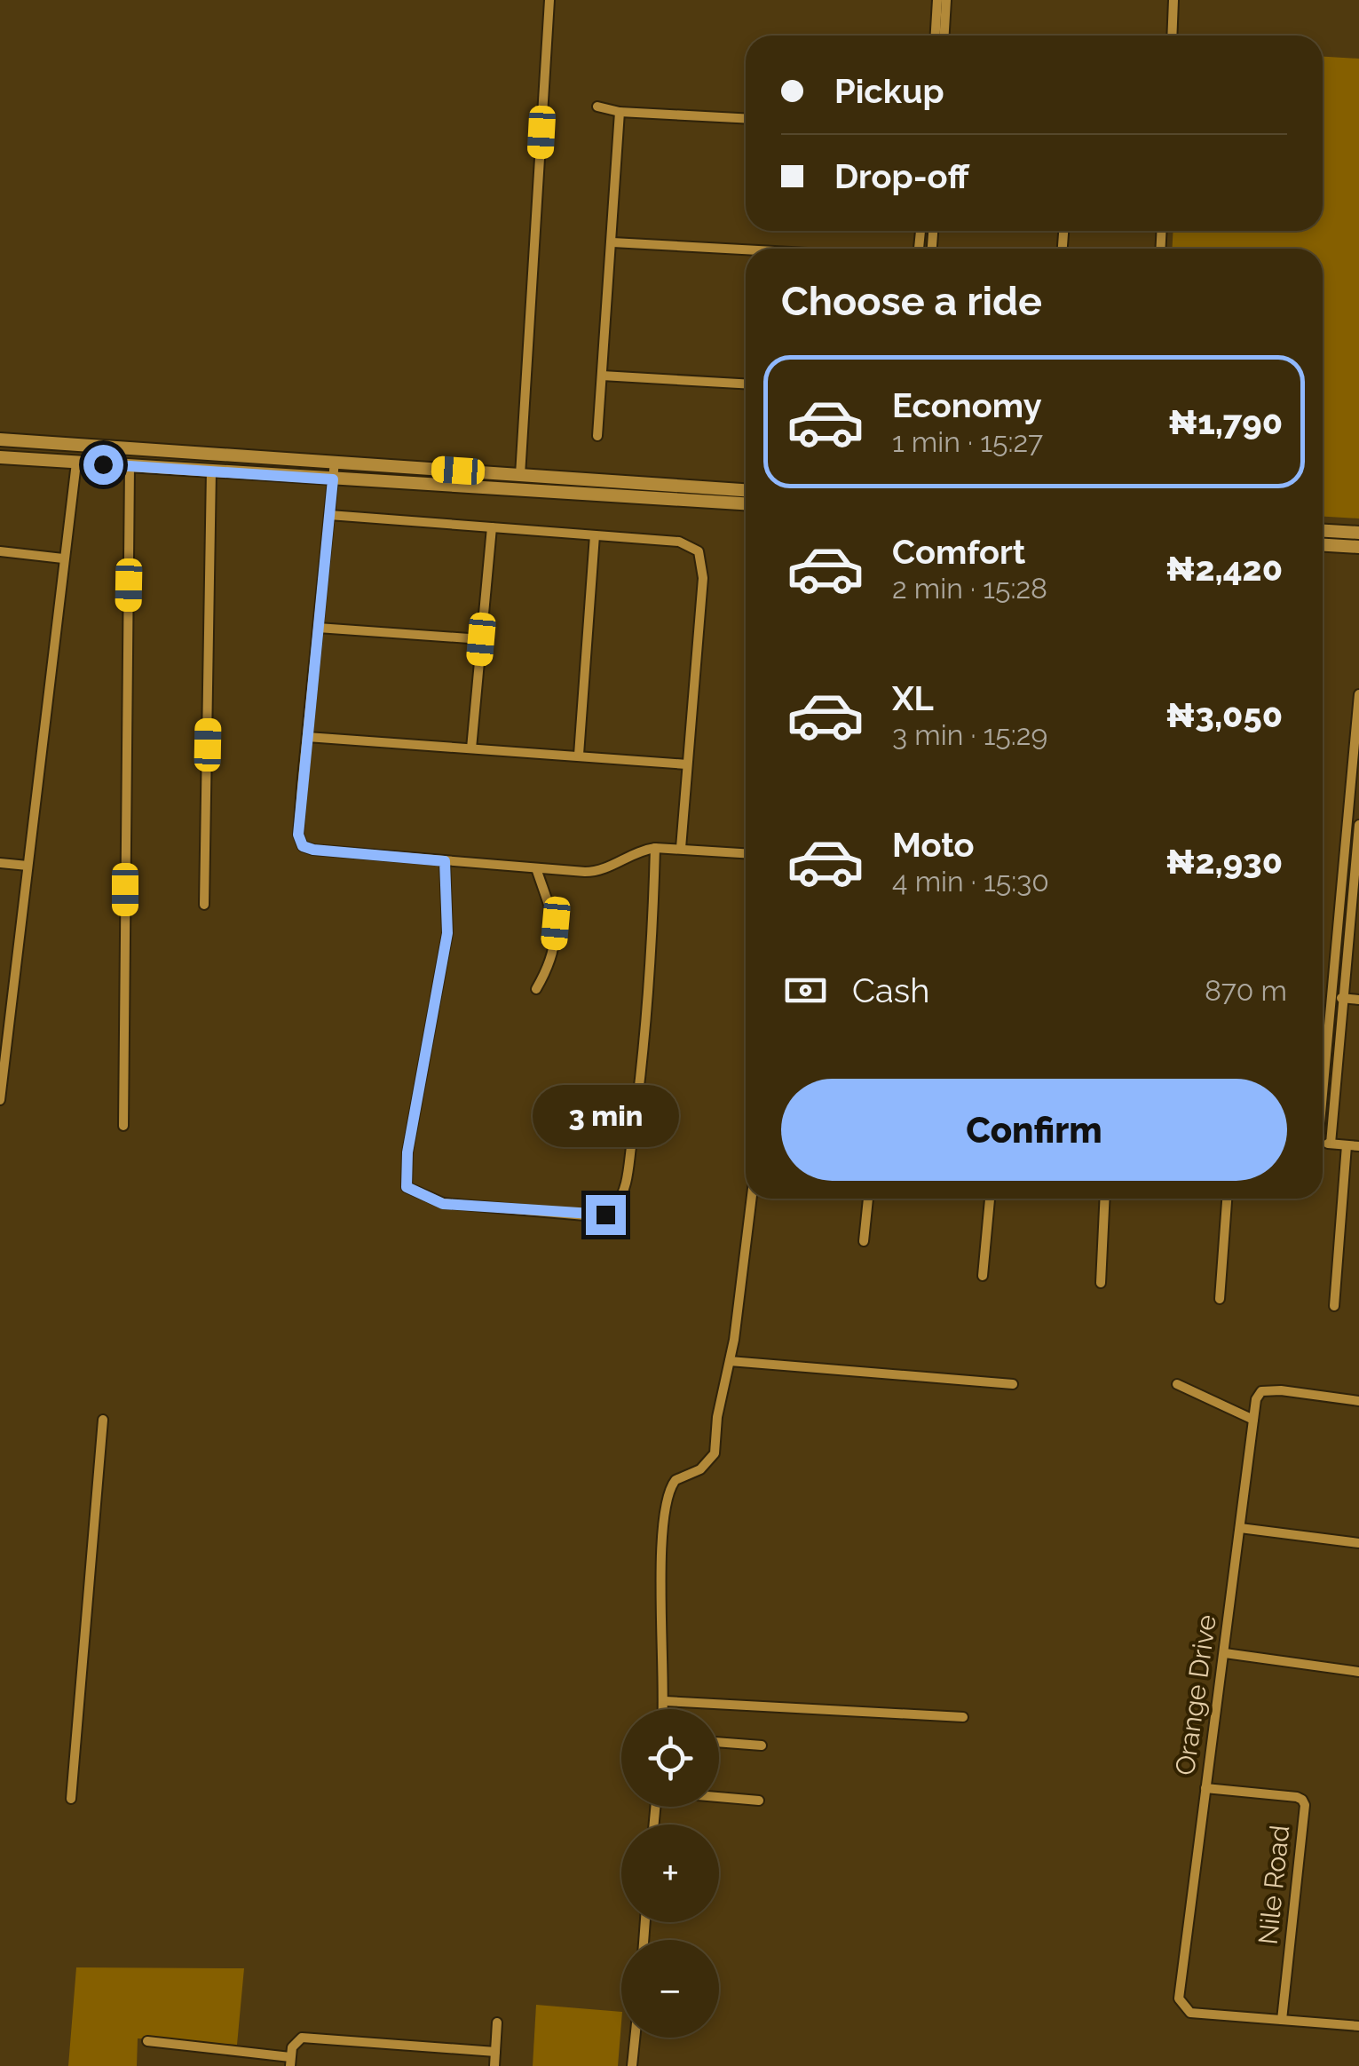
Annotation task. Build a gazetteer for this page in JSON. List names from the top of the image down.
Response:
{
  "streets": {
    "street": ["Orange Drive", "Nile Road"]
  },
  "crossings": [
    ["Orange Drive", "Nile Road"]
  ],
  "page": {
    "banner": ["Pickup", "Drop-off"],
    "heading": "Choose a ride",
    "list": [
      {
        "name": "Economy",
        "note": "1 min · 15:27",
        "value": "₦1,790"
      },
      {
        "name": "Comfort",
        "note": "2 min · 15:28",
        "value": "₦2,420"
      },
      {
        "name": "XL",
        "note": "3 min · 15:29",
        "value": "₦3,050"
      },
      {
        "name": "Moto",
        "note": "4 min · 15:30",
        "value": "₦2,930"
      }
    ],
    "pay": ["Cash", "870 m"],
    "buttons": "Confirm",
    "bubble": "3 min",
    "map_buttons": ["+", "−"]
  }
}
